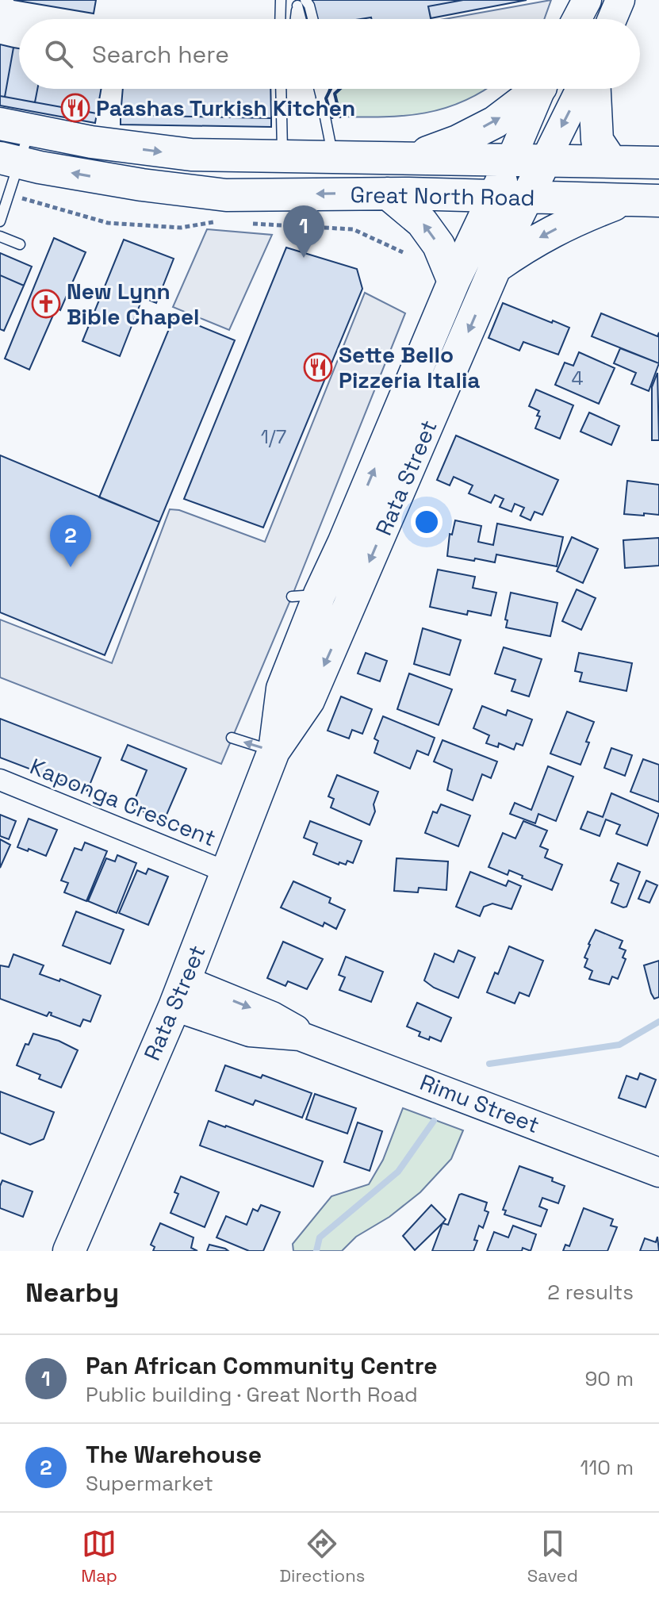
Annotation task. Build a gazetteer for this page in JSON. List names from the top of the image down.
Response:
{
  "streets": {
    "main road": ["Great North Road", "Rata Street"],
    "street": ["Kaponga Crescent", "Rimu Street"]
  },
  "crossings": [
    ["Great North Road", "Rata Street"],
    ["Rata Street", "Kaponga Crescent"],
    ["Rata Street", "Rimu Street"]
  ],
  "places": {
    "restaurant": ["Paashas Turkish Kitchen", "Sette Bello Pizzeria Italia"],
    "church": ["New Lynn Bible Chapel"]
  },
  "house_numbers": ["4", "1/7"],
  "page": {
    "search": "Search here",
    "pins": ["1", "2"],
    "heading": ["Nearby", "2 results"],
    "list": [
      {
        "mark": "1",
        "name": "Pan African Community Centre",
        "note": "Public building · Great North Road",
        "value": "90 m"
      },
      {
        "mark": "2",
        "name": "The Warehouse",
        "note": "Supermarket",
        "value": "110 m"
      }
    ],
    "nav": ["Map", "Directions", "Saved"]
  }
}
